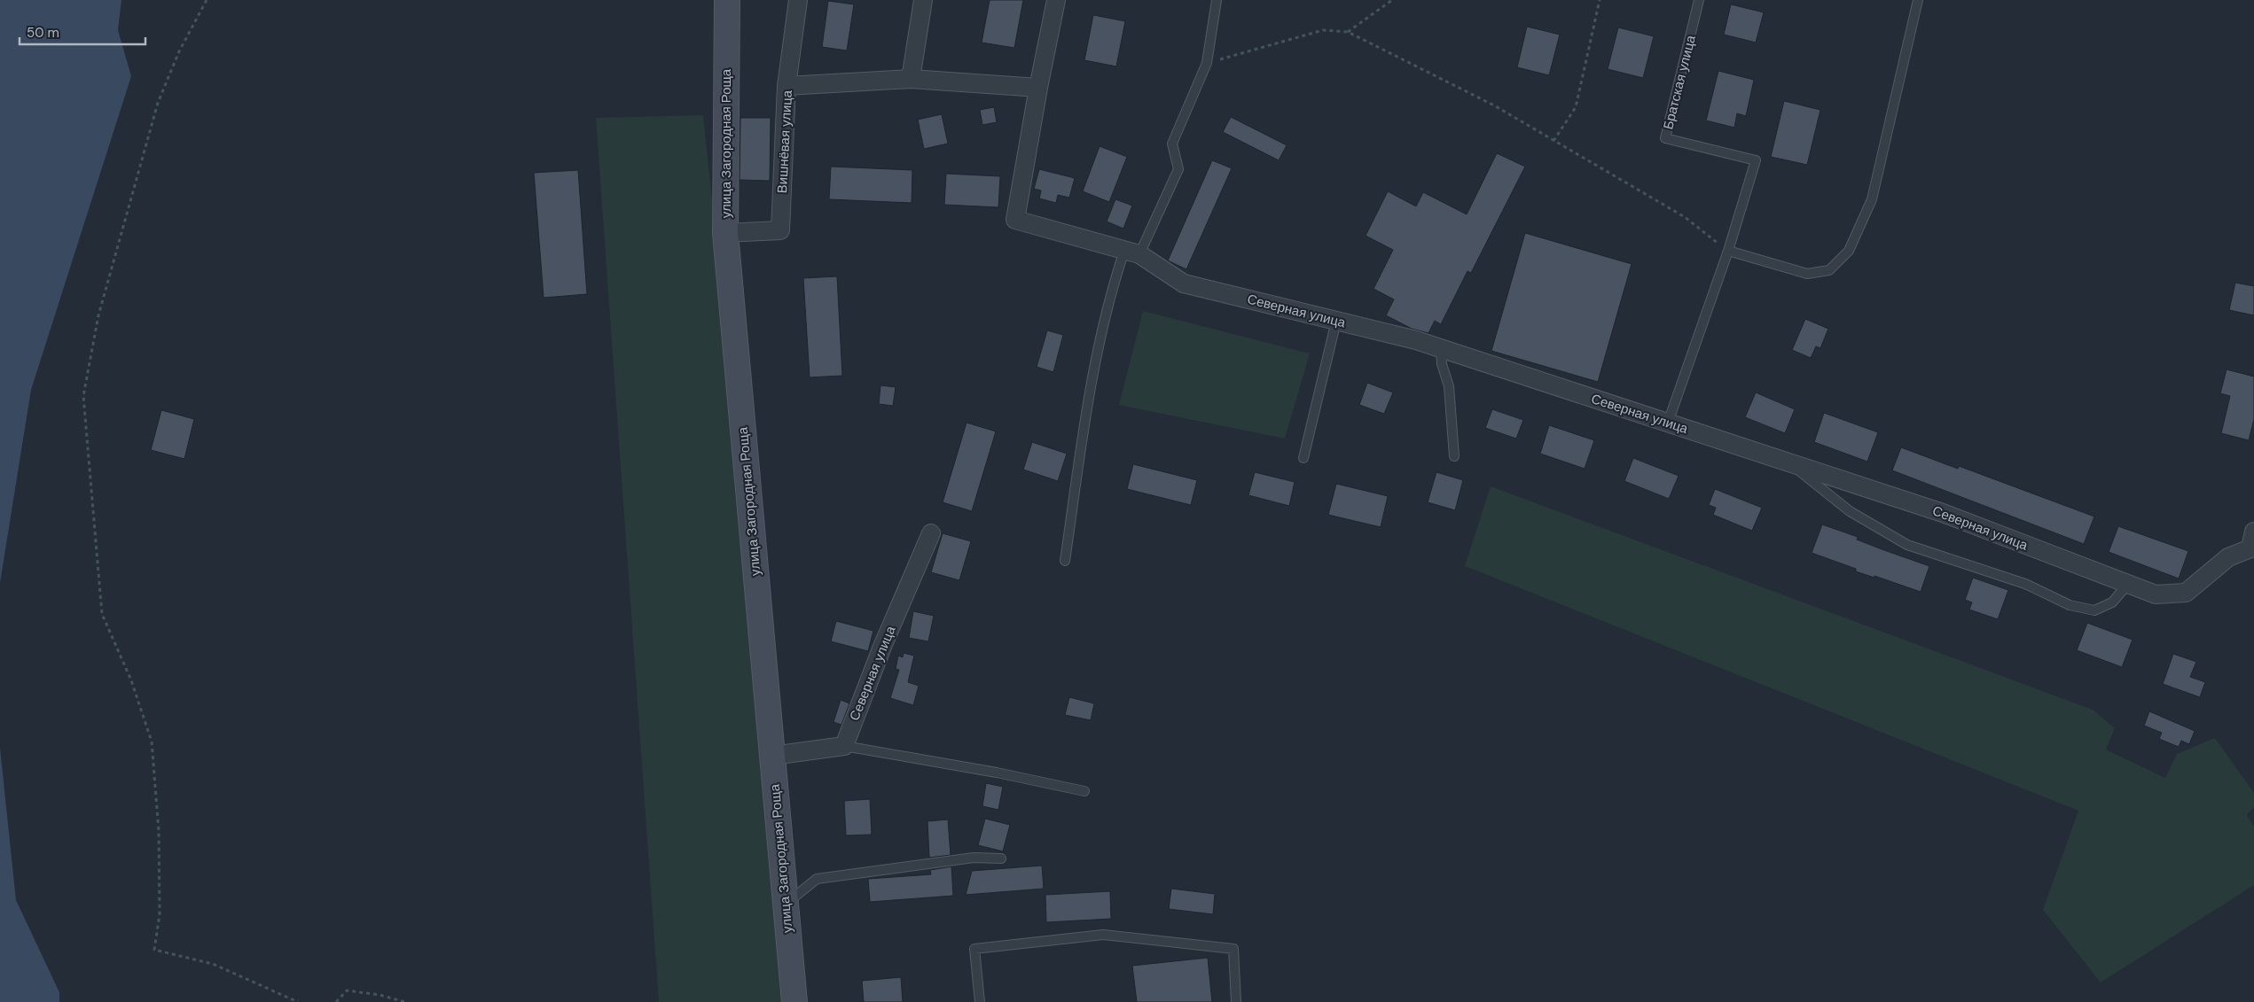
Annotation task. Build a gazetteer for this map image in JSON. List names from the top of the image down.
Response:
{
  "streets": {
    "street": ["Вишнёвая улица", "улица Загородная Роща", "Северная улица"],
    "lane": ["Братская улица"]
  },
  "crossings": [
    ["Вишнёвая улица", "улица Загородная Роща"]
  ],
  "scale_bar": "50 m"
}
